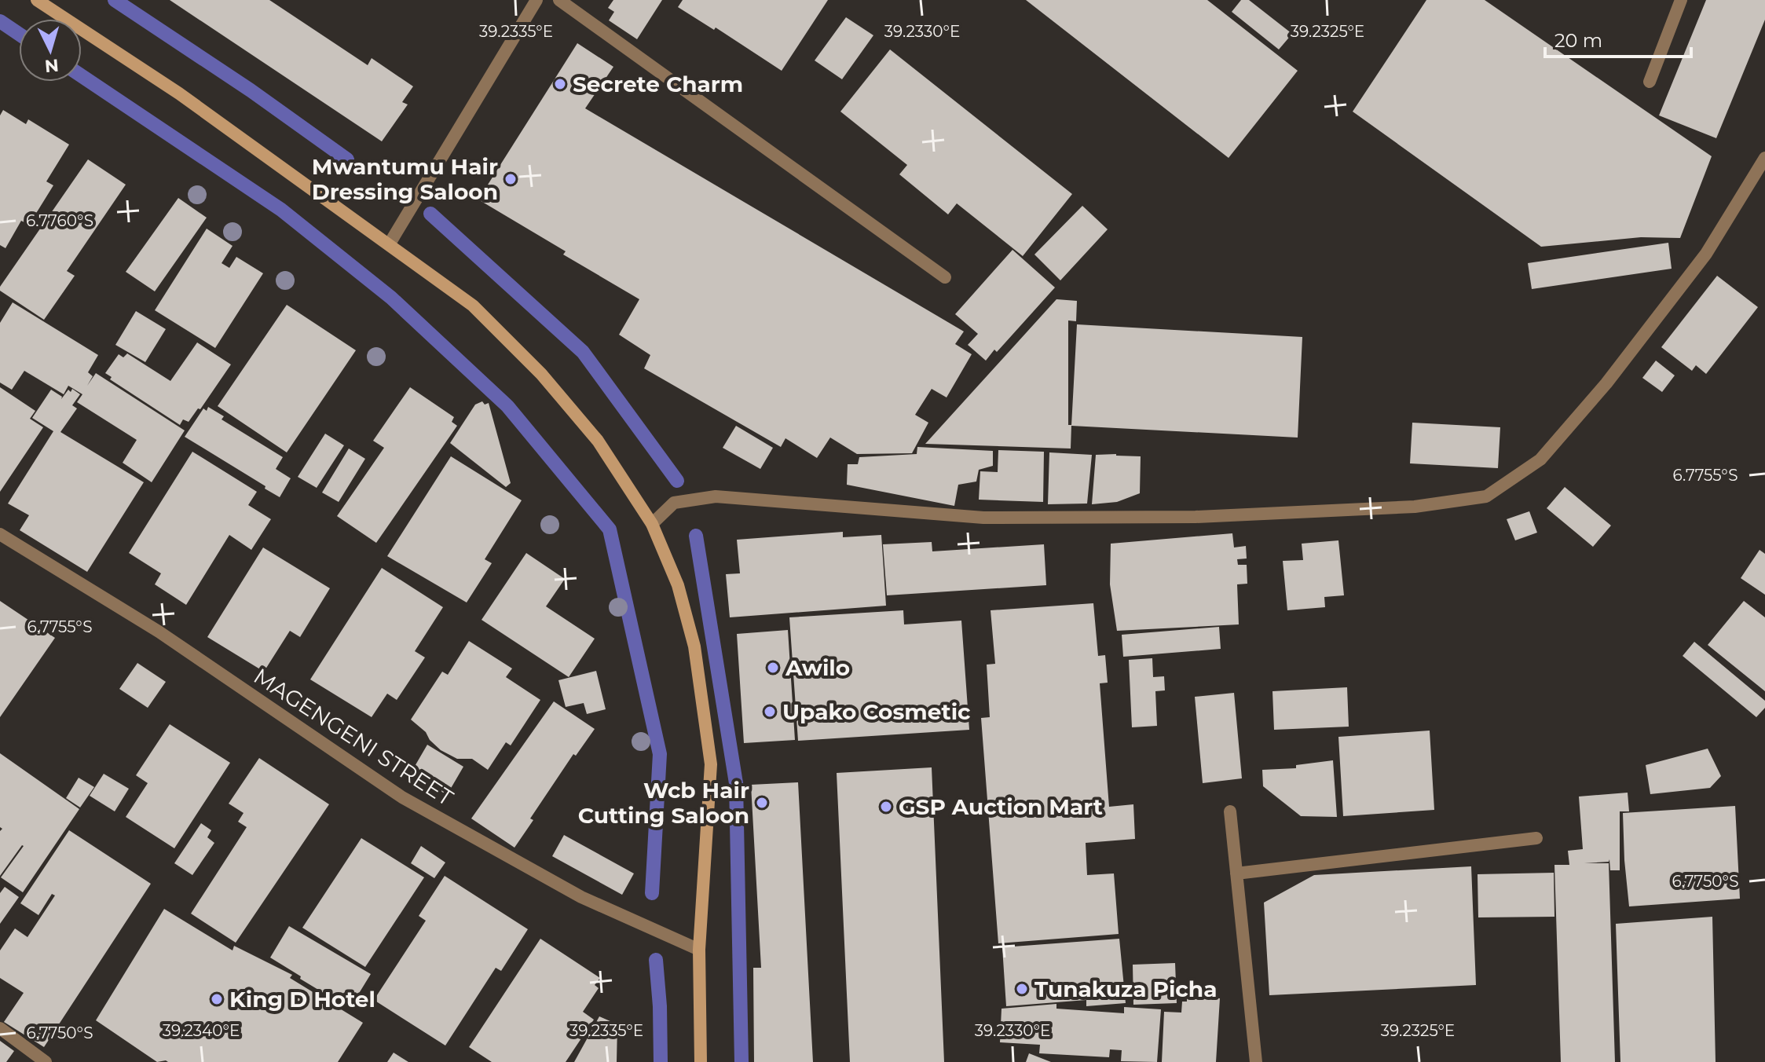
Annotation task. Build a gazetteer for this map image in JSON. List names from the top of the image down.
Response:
{
  "streets": {
    "street": ["MAGENGENI STREET"]
  },
  "places": [
    "Secrete Charm",
    "Mwantumu Hair Dressing Saloon",
    "Awilo",
    "Upako Cosmetic",
    "Wcb Hair Cutting Saloon",
    "GSP Auction Mart",
    "Tunakuza Picha",
    "King D Hotel"
  ],
  "scale_bar": "20 m",
  "north": "bottom",
  "coordinates": [
    "39.2335°E",
    "39.2330°E",
    "39.2325°E",
    "6.7760°S",
    "6.7755°S",
    "6.7750°S",
    "39.2340°E"
  ]
}
